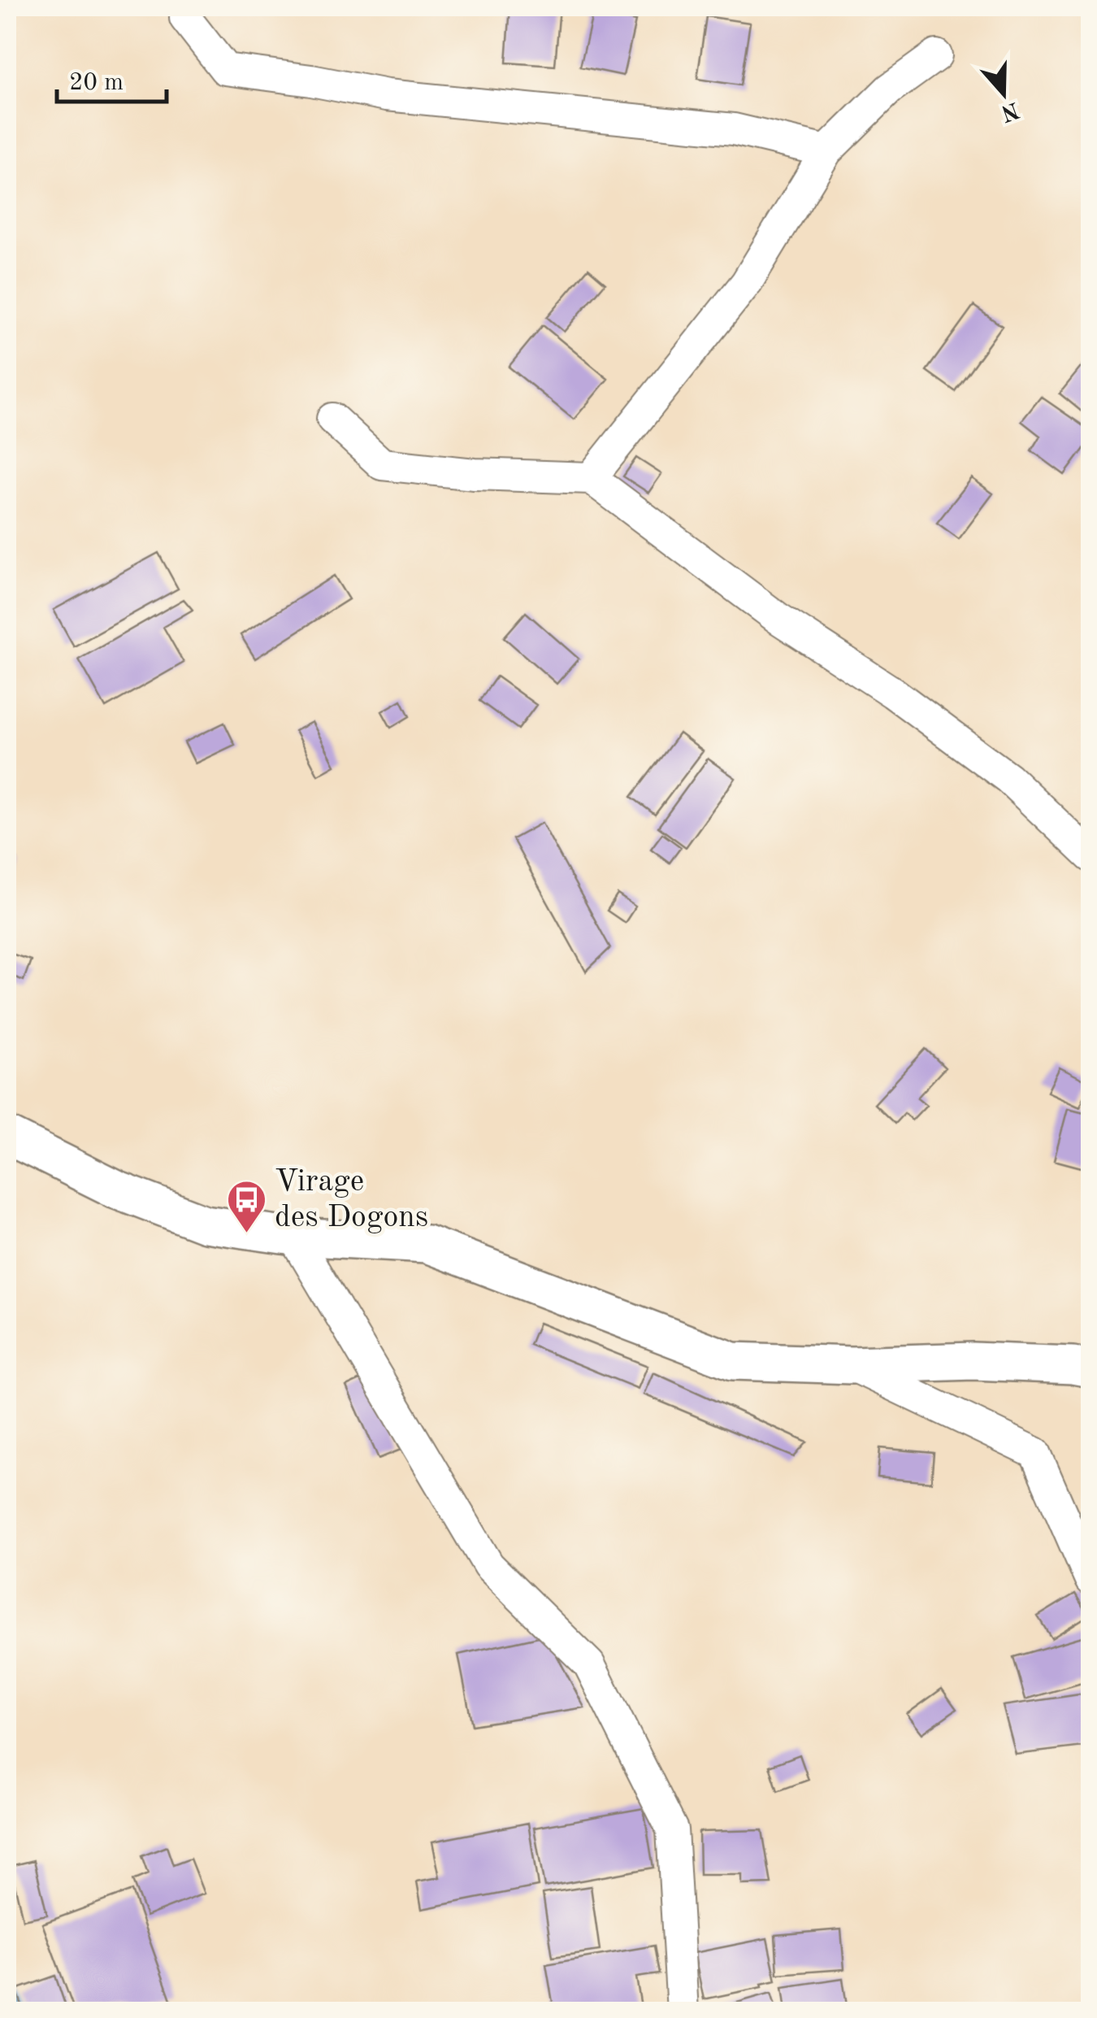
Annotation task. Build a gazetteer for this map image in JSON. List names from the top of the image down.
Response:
{
  "places": {
    "bus stop": ["Virage des Dogons"]
  },
  "scale_bar": "20 m",
  "north": "bottom"
}
